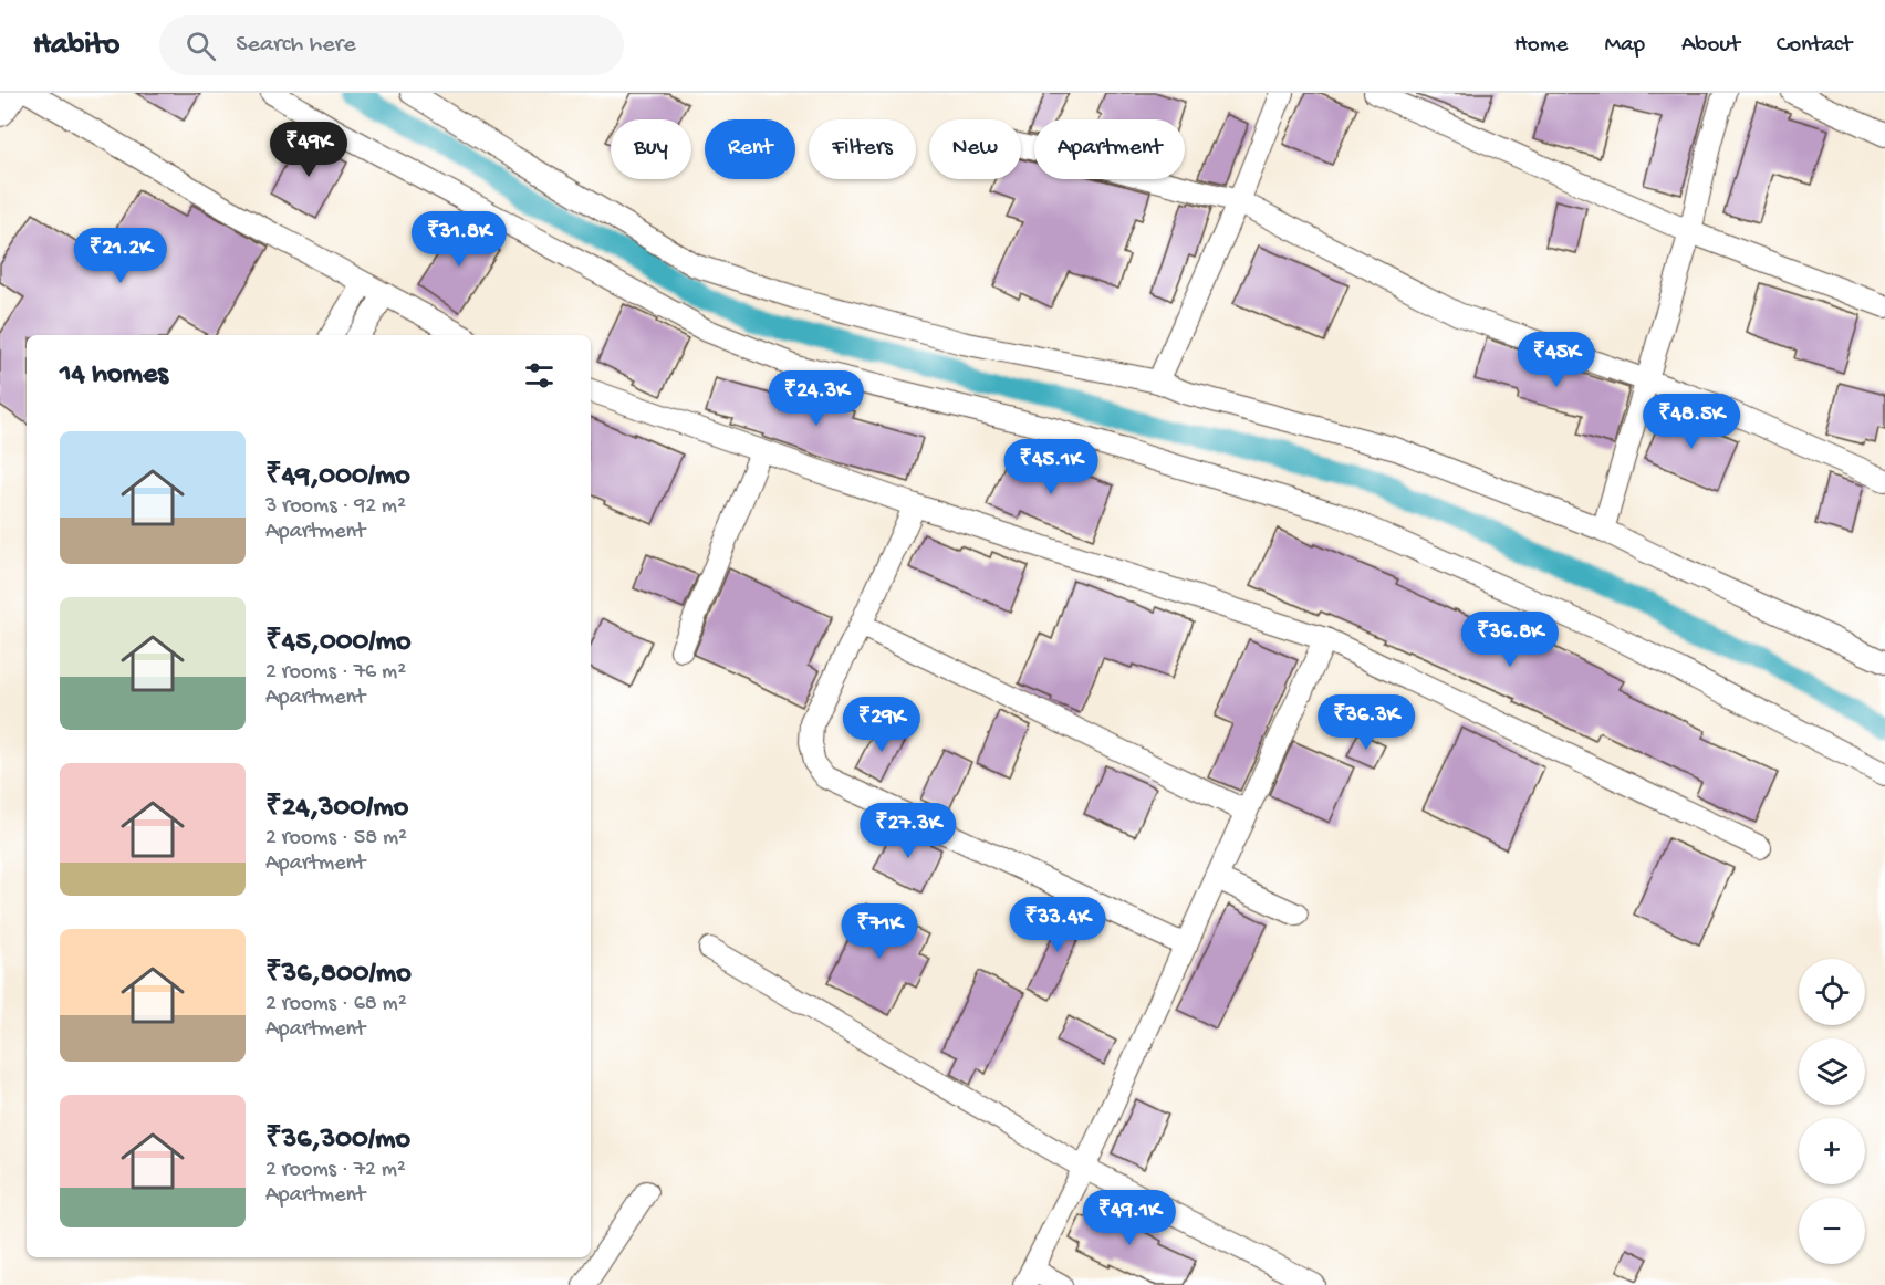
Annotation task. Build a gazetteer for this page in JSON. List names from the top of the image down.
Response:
{
  "page": {
    "header": "Habito",
    "search": "Search here",
    "nav": [
      "Home",
      "Map",
      "About",
      "Contact"
    ],
    "chip": [
      "Buy",
      "Rent",
      "Filters",
      "New",
      "Apartment"
    ],
    "price": [
      "₹49K",
      "₹31.8K",
      "₹21.2K",
      "₹45K",
      "₹24.3K",
      "₹48.5K",
      "₹45.1K",
      "₹36.8K",
      "₹36.3K",
      "₹29K",
      "₹27.3K",
      "₹33.4K",
      "₹71K",
      "₹49.1K"
    ],
    "heading": "14 homes",
    "list": [
      {
        "name": "₹49,000/mo",
        "note": "3 rooms · 92 m² · Apartment"
      },
      {
        "name": "₹45,000/mo",
        "note": "2 rooms · 76 m² · Apartment"
      },
      {
        "name": "₹24,300/mo",
        "note": "2 rooms · 58 m² · Apartment"
      },
      {
        "name": "₹36,800/mo",
        "note": "2 rooms · 68 m² · Apartment"
      },
      {
        "name": "₹36,300/mo",
        "note": "2 rooms · 72 m² · Apartment"
      }
    ],
    "map_buttons": ["+", "−"]
  }
}
